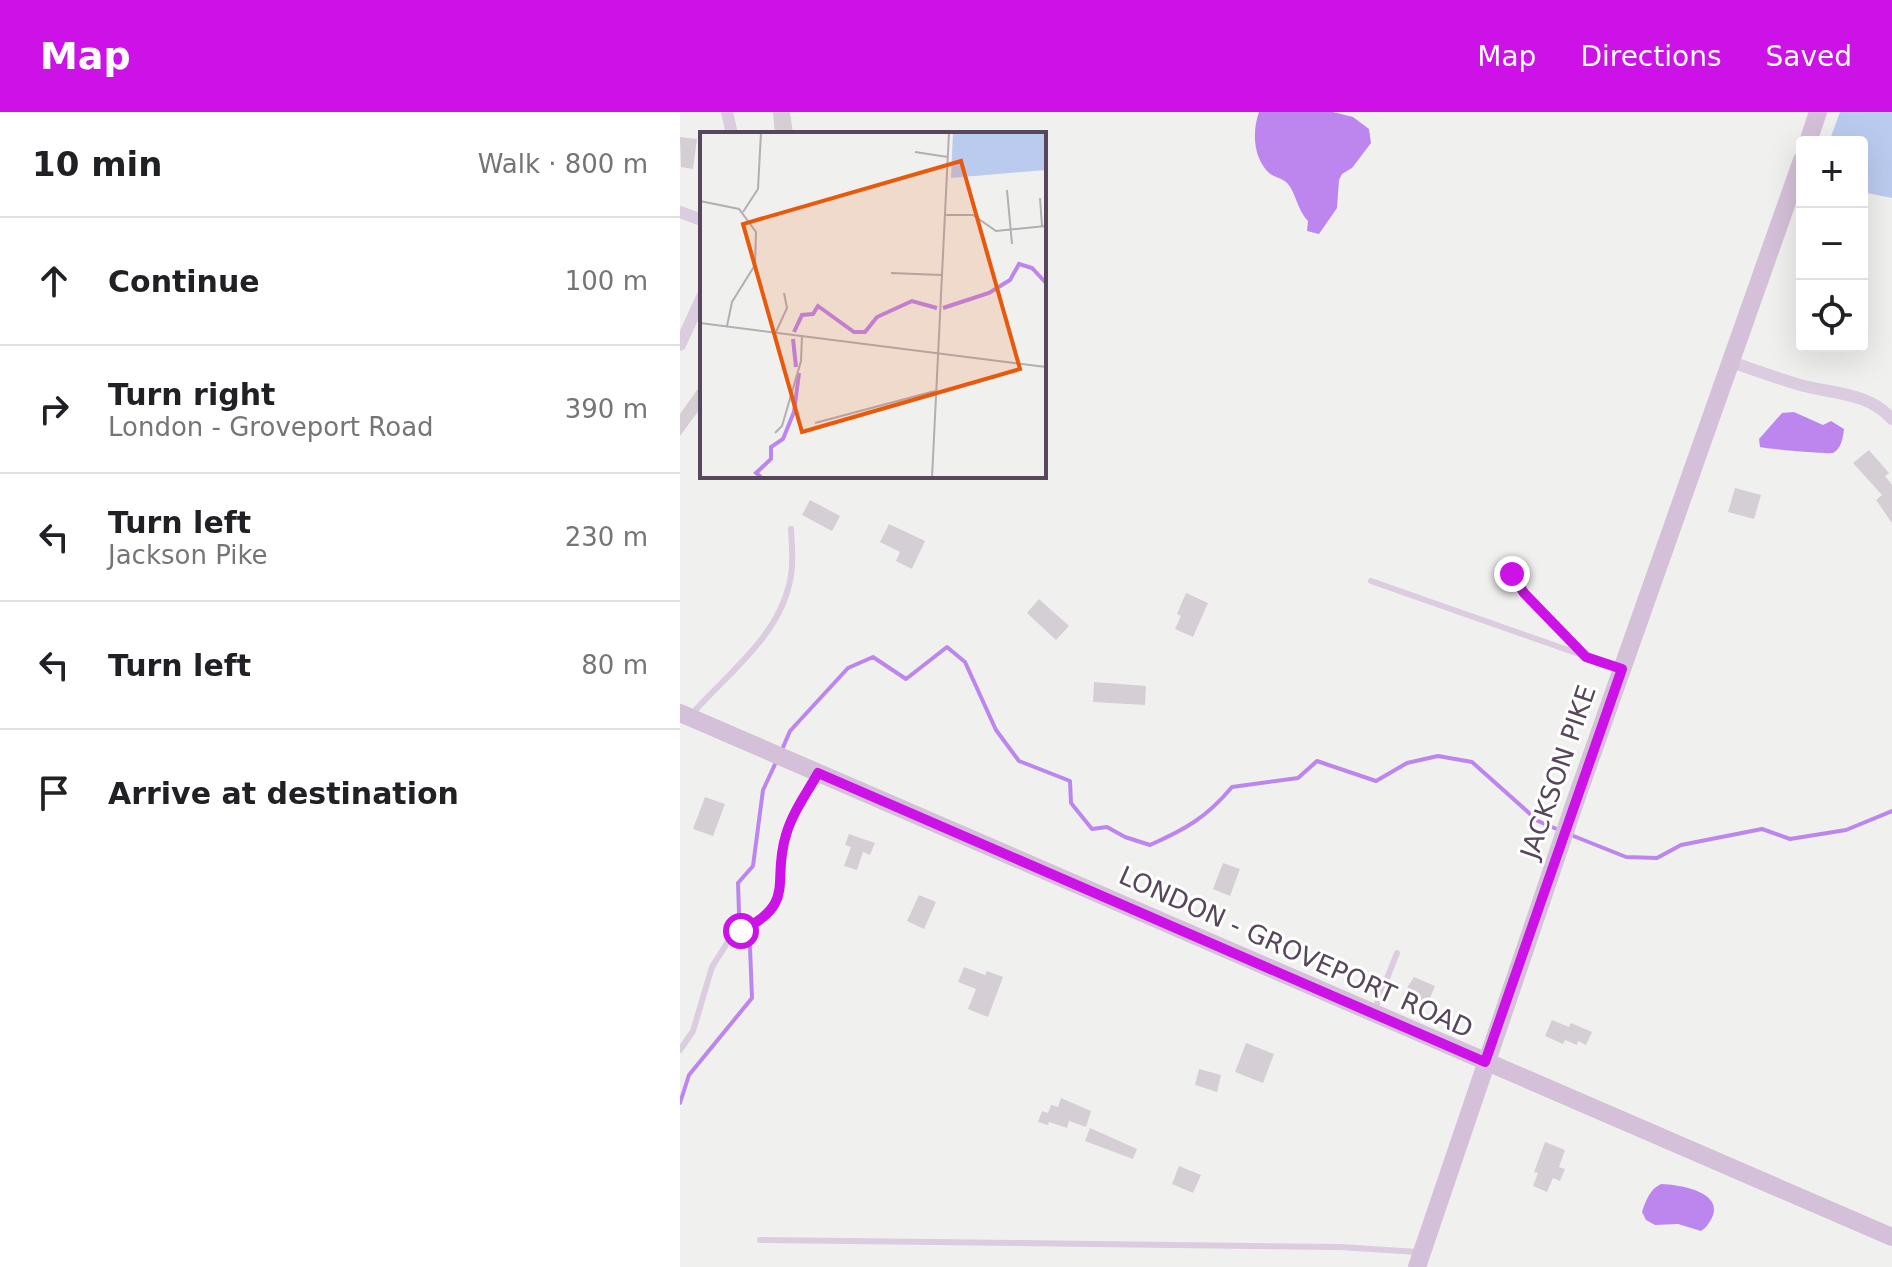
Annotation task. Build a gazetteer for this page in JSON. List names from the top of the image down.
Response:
{
  "streets": {
    "main road": ["JACKSON PIKE", "LONDON - GROVEPORT ROAD"]
  },
  "crossings": [
    ["JACKSON PIKE", "LONDON - GROVEPORT ROAD"]
  ],
  "page": {
    "header": "Map",
    "nav": ["Map", "Directions", "Saved"],
    "heading": ["10 min", "Walk · 800 m"],
    "map_buttons": ["+", "−"],
    "list": [
      ["Continue", "100 m"],
      ["Turn right", "London - Groveport Road", "390 m"],
      ["Turn left", "Jackson Pike", "230 m"],
      ["Turn left", "80 m"],
      "Arrive at destination"
    ]
  }
}
